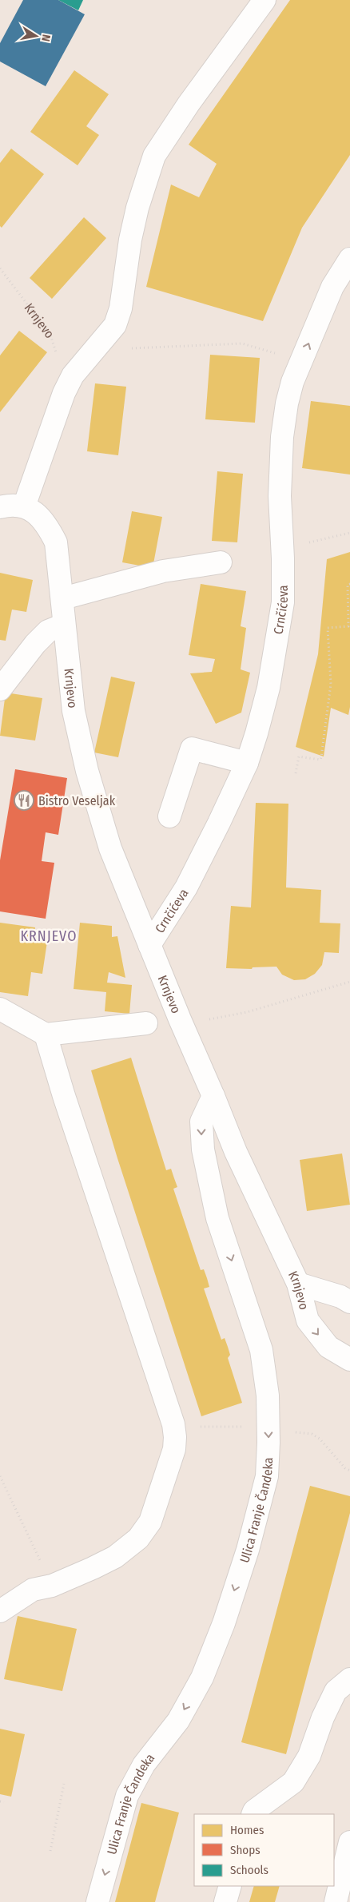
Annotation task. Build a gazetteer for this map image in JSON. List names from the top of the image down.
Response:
{
  "streets": {
    "street": ["Krnjevo", "Crnčićeva", "Ulica Franje Čandeka"]
  },
  "crossings": [
    ["Krnjevo", "Crnčićeva"],
    ["Krnjevo", "Ulica Franje Čandeka"]
  ],
  "one_way": ["Crnčićeva", "Ulica Franje Čandeka"],
  "districts": ["KRNJEVO"],
  "places": {
    "restaurant": ["Bistro Veseljak"]
  },
  "legend": ["Homes", "Shops", "Schools"],
  "north": "right"
}
